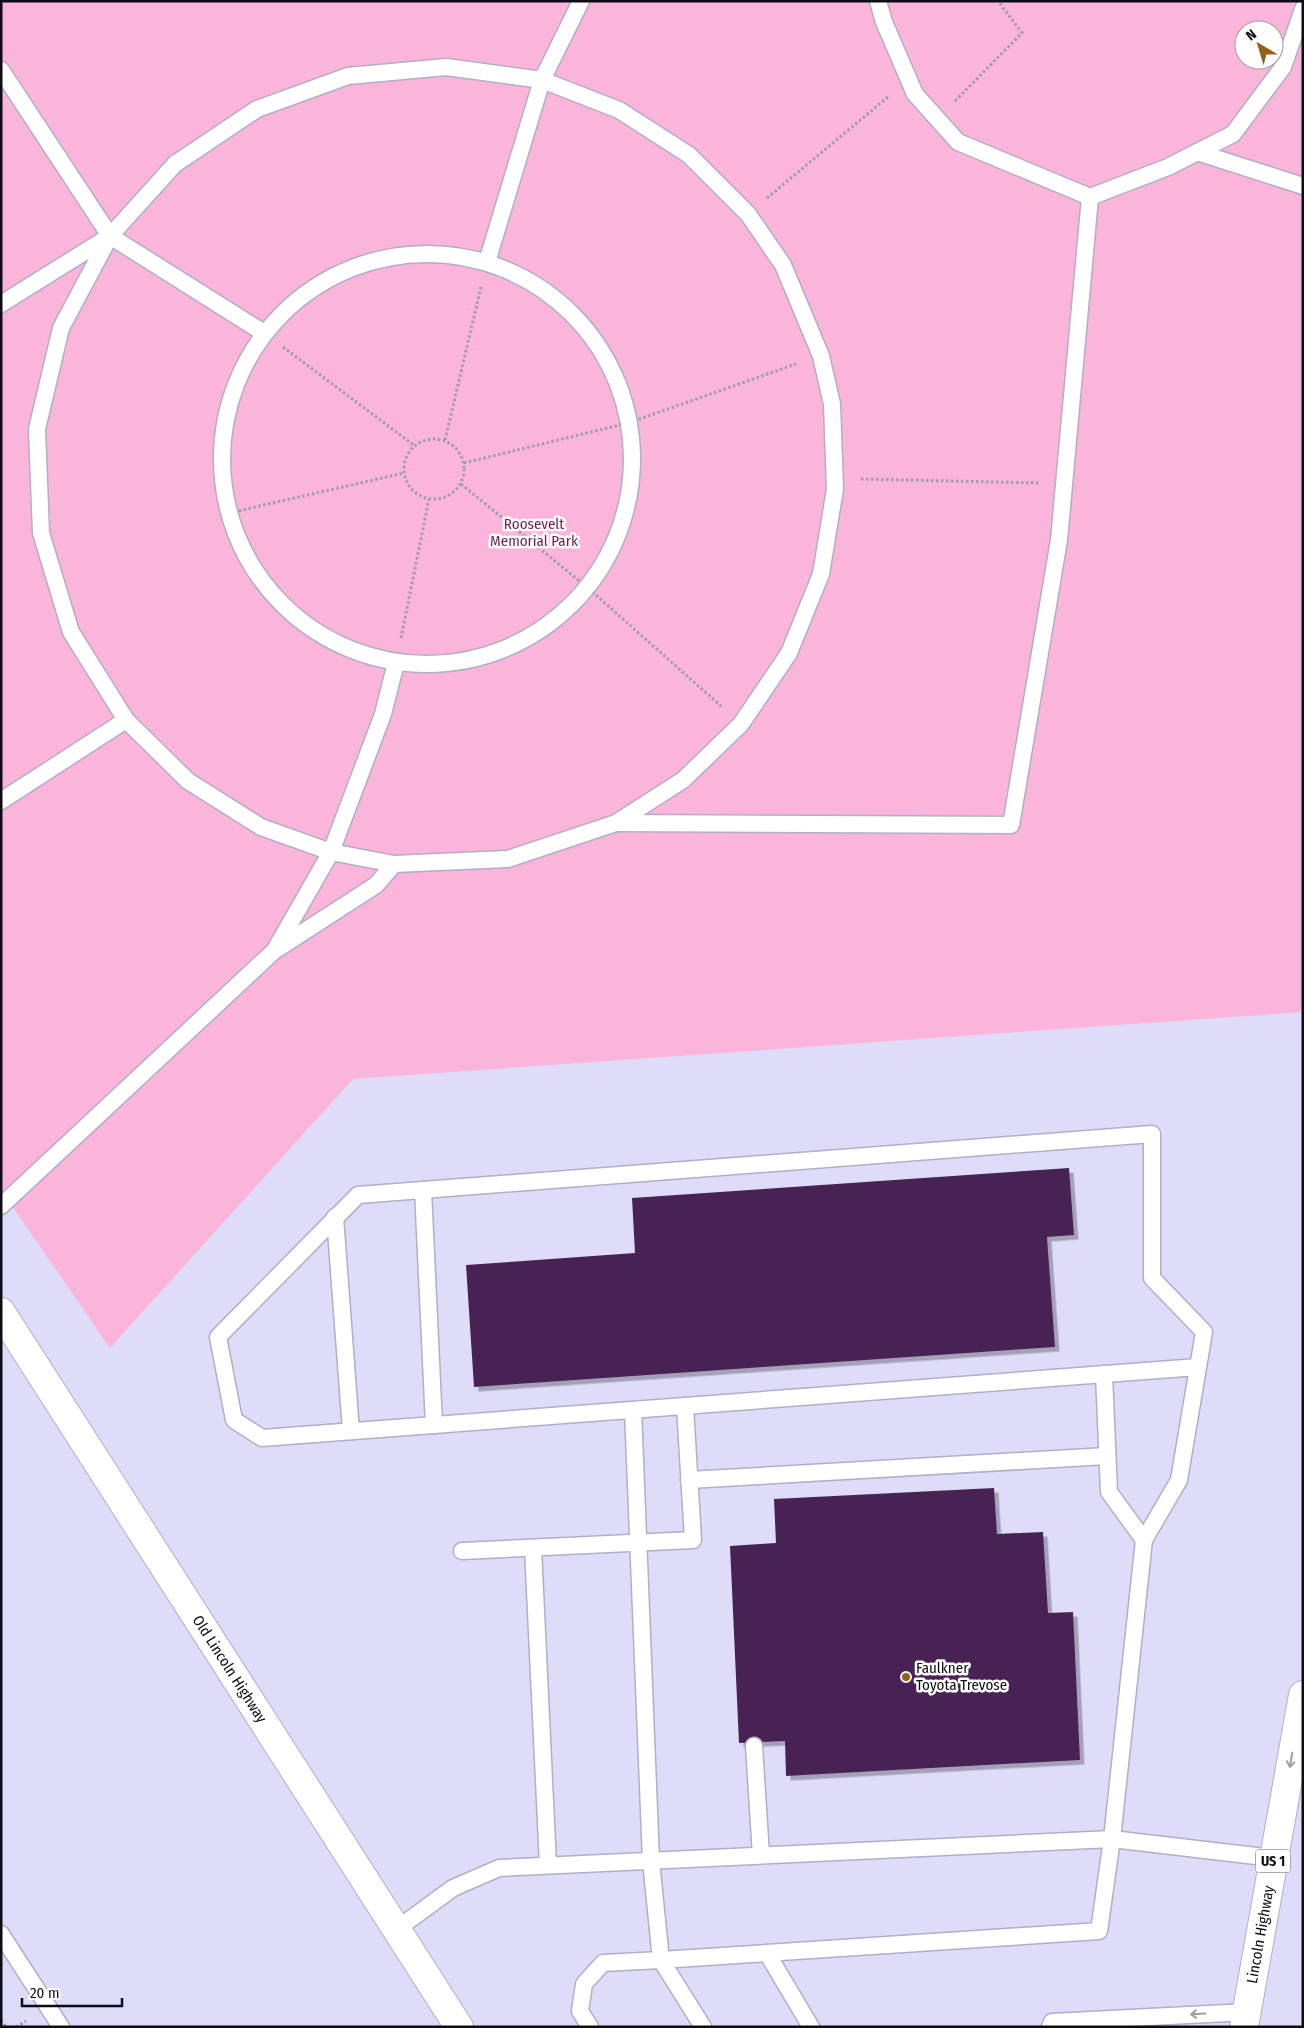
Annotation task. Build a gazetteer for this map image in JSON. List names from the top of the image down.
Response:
{
  "streets": {
    "main road": ["Old Lincoln Highway", "US 1", "Lincoln Highway"]
  },
  "one_way": ["Lincoln Highway"],
  "parks": ["Roosevelt Memorial Park"],
  "places": ["Faulkner Toyota Trevose"],
  "scale_bar": "20 m",
  "north": "top left"
}
